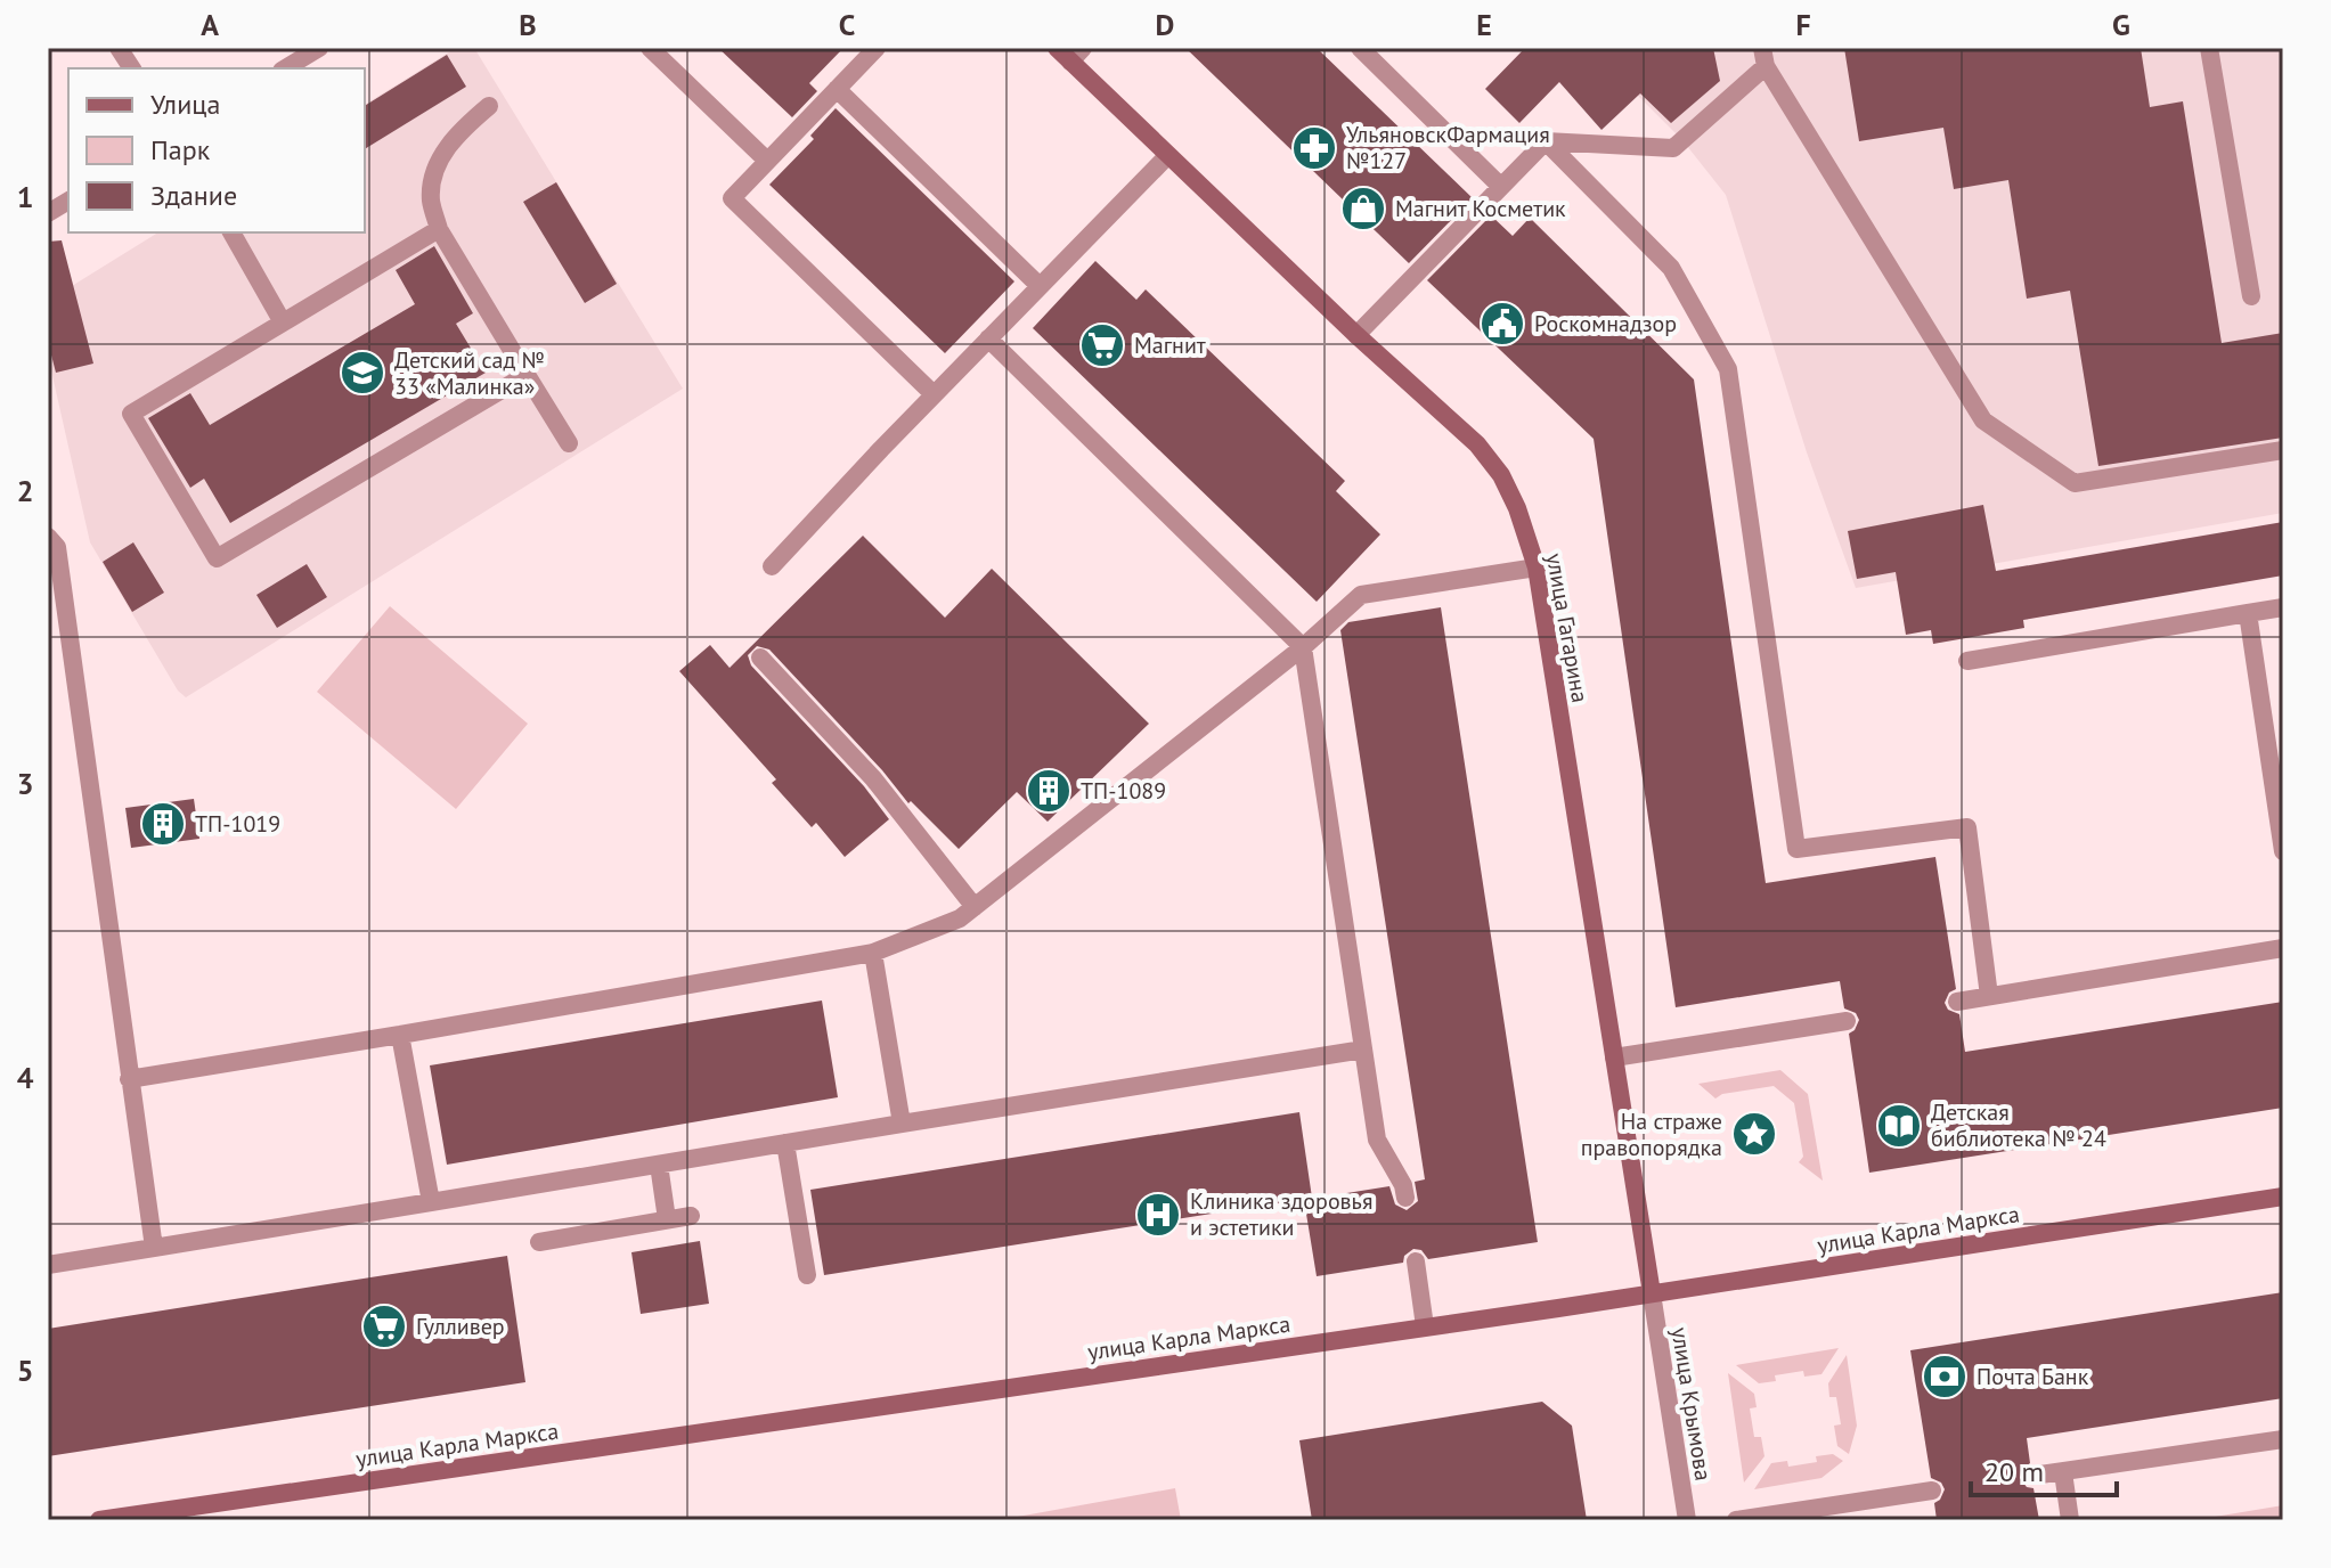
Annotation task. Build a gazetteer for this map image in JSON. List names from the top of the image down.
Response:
{
  "streets": {
    "main road": ["улица Гагарина", "улица Карла Маркса"],
    "street": ["улица Крымова"]
  },
  "crossings": [
    ["улица Гагарина", "улица Карла Маркса"],
    ["улица Гагарина", "улица Крымова"],
    ["улица Карла Маркса", "улица Крымова"]
  ],
  "places": {
    "pharmacy": ["УльяновскФармация №127"],
    "shop": ["Магнит Косметик"],
    "public building": ["Роскомнадзор"],
    "supermarket": ["Магнит", "Гулливер"],
    "school or university": ["Детский сад № 33 «Малинка»"],
    "building": ["ТП-1089", "ТП-1019"],
    "library": ["Детская библиотека № 24"],
    "place": ["На страже правопорядка"],
    "hospital": ["Клиника здоровья и эстетики"],
    "bank": ["Почта Банк"]
  },
  "legend": ["Улица", "Парк", "Здание"],
  "scale_bar": "20 m",
  "grid": {
    "columns": [
      "A",
      "B",
      "C",
      "D",
      "E",
      "F",
      "G"
    ],
    "rows": [
      "1",
      "2",
      "3",
      "4",
      "5"
    ]
  }
}
